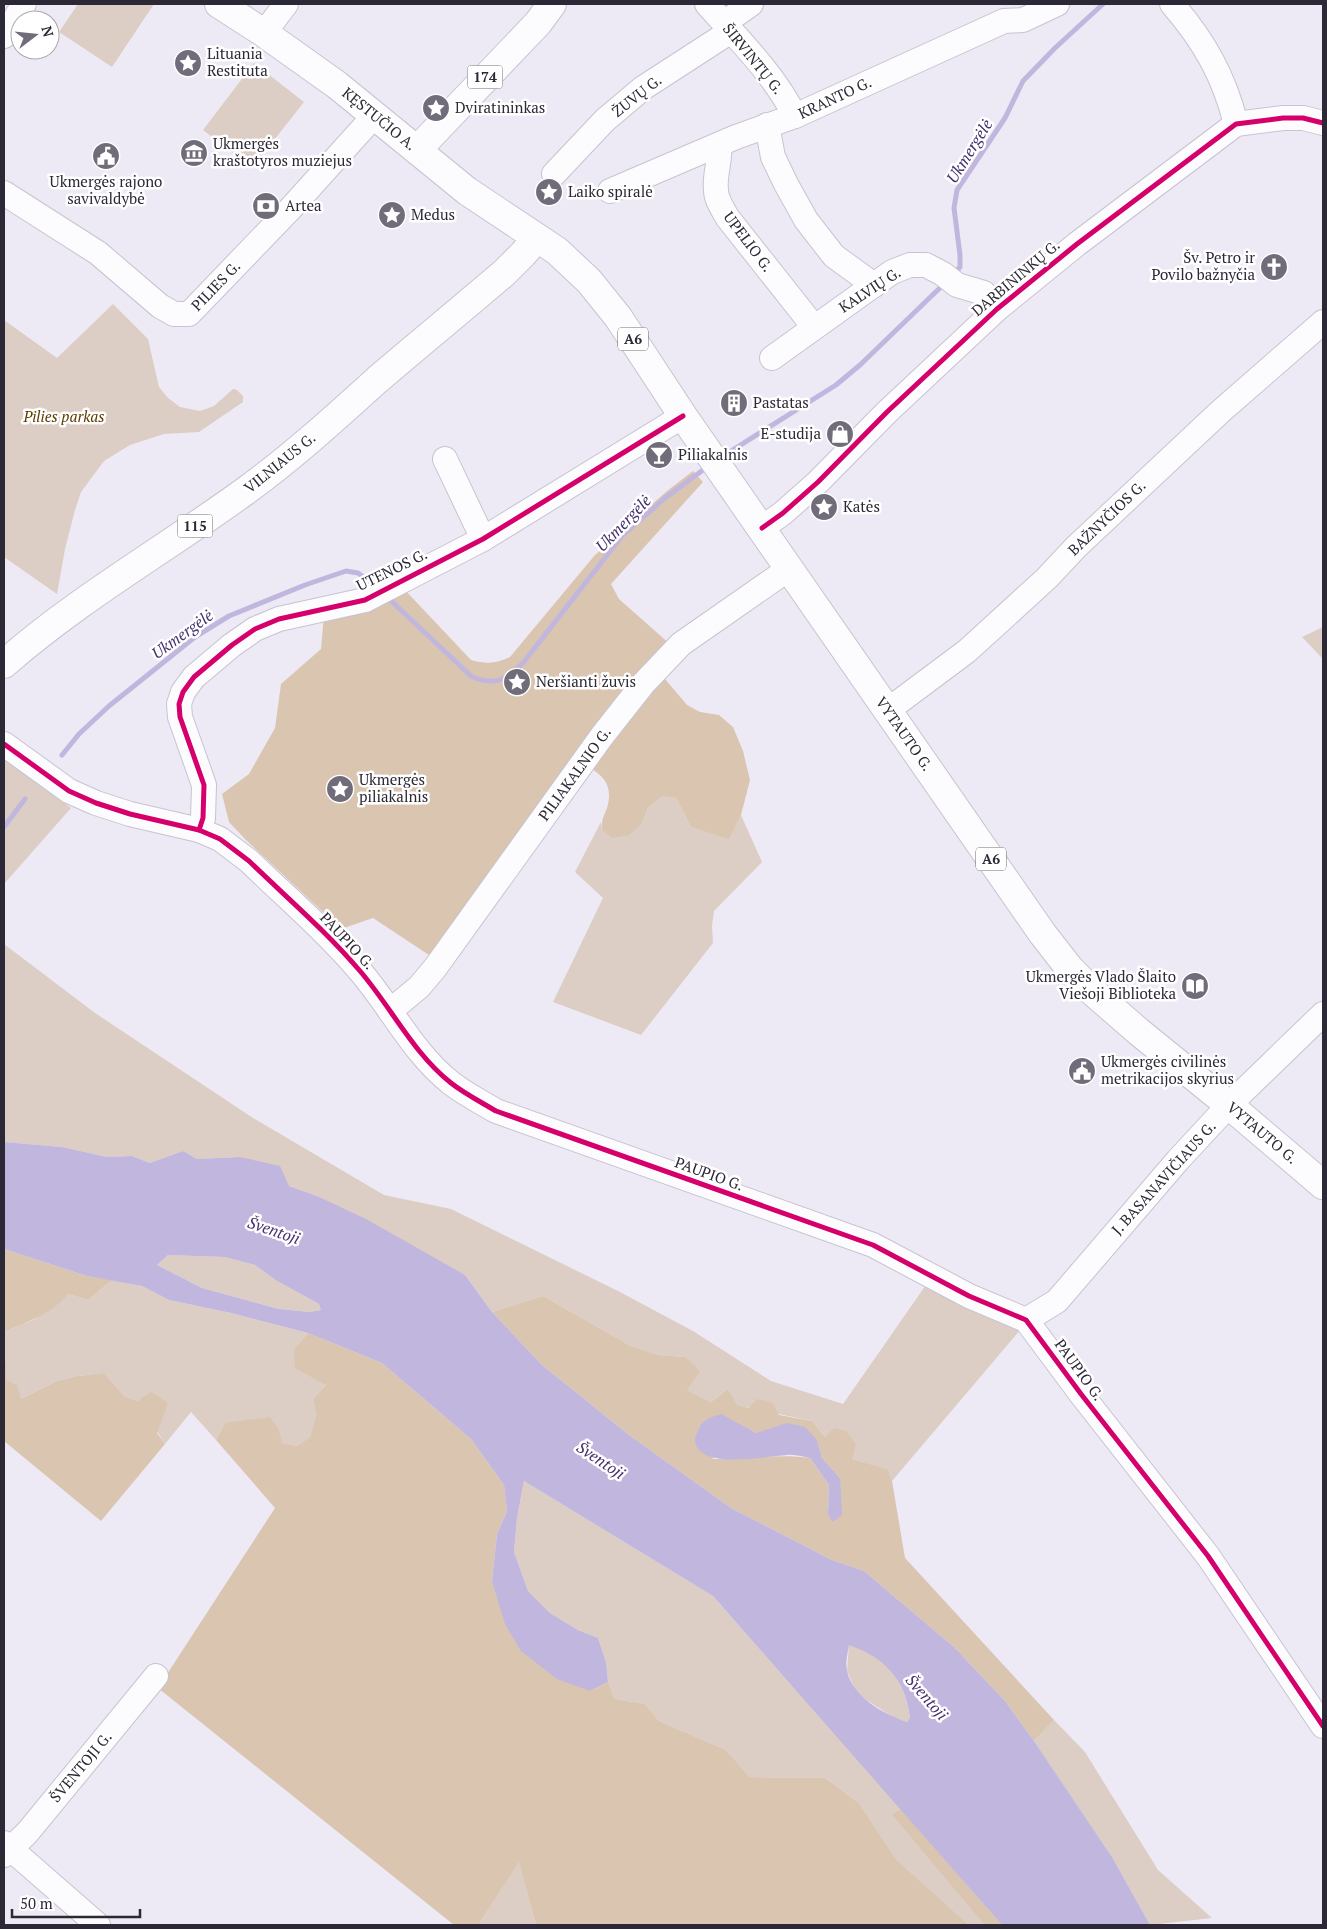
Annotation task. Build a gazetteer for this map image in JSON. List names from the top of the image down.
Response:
{
  "streets": {
    "main road": [
      "174",
      "KĘSTUČIO A.",
      "A6",
      "VILNIAUS G.",
      "115",
      "VYTAUTO G."
    ],
    "street": [
      "ŠIRVINTŲ G.",
      "ŽUVŲ G.",
      "KRANTO G.",
      "UPELIO G.",
      "DARBININKŲ G.",
      "PILIES G.",
      "KALVIŲ G.",
      "BAŽNYČIOS G.",
      "UTENOS G.",
      "PILIAKALNIO G.",
      "PAUPIO G.",
      "J. BASANAVIČIAUS G.",
      "ŠVENTOJI G."
    ]
  },
  "crossings": [
    ["ŠIRVINTŲ G.", "ŽUVŲ G."],
    ["ŠIRVINTŲ G.", "KRANTO G."],
    ["174", "KĘSTUČIO A."],
    ["KRANTO G.", "UPELIO G."],
    ["KĘSTUČIO A.", "PILIES G."],
    ["KĘSTUČIO A.", "VILNIAUS G."],
    ["KĘSTUČIO A.", "VYTAUTO G."],
    ["UPELIO G.", "KALVIŲ G."],
    ["DARBININKŲ G.", "KALVIŲ G."],
    ["DARBININKŲ G.", "VYTAUTO G."],
    ["VILNIAUS G.", "VYTAUTO G."],
    ["BAŽNYČIOS G.", "VYTAUTO G."],
    ["UTENOS G.", "VYTAUTO G."],
    ["UTENOS G.", "PAUPIO G."],
    ["VYTAUTO G.", "PILIAKALNIO G."],
    ["VYTAUTO G.", "J. BASANAVIČIAUS G."],
    ["PILIAKALNIO G.", "PAUPIO G."],
    ["PAUPIO G.", "J. BASANAVIČIAUS G."]
  ],
  "water": ["Ukmergėlė", "Šventoji"],
  "parks": ["Pilies parkas"],
  "places": {
    "place": [
      "Lituania Restituta",
      "Dviratininkas",
      "Laiko spiralė",
      "Medus",
      "Katės",
      "Neršianti žuvis",
      "Ukmergės piliakalnis"
    ],
    "museum": ["Ukmergės kraštotyros muziejus"],
    "public building": ["Ukmergės rajono savivaldybė", "Ukmergės civilinės metrikacijos skyrius"],
    "bank": ["Artea"],
    "church": ["Šv. Petro ir Povilo bažnyčia"],
    "building": ["Pastatas"],
    "shop": ["E-studija"],
    "bar": ["Piliakalnis"],
    "library": ["Ukmergės Vlado Šlaito Viešoji Biblioteka"]
  },
  "scale_bar": "50 m",
  "north": "right"
}
